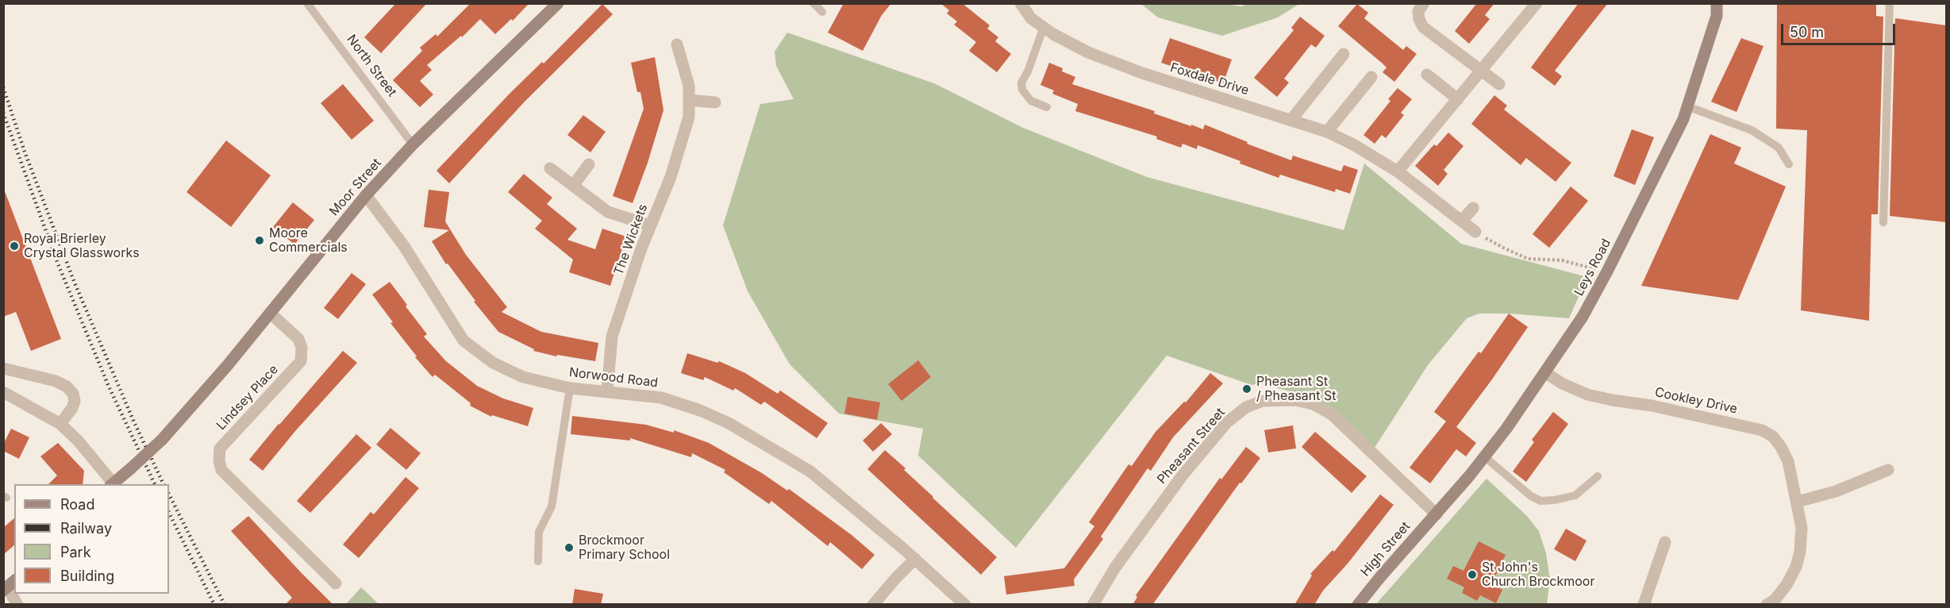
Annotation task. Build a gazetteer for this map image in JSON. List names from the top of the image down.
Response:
{
  "streets": {
    "main road": ["Moor Street", "Leys Road", "High Street"],
    "street": [
      "Foxdale Drive",
      "The Wickets",
      "Norwood Road",
      "Lindsey Place",
      "Cookley Drive",
      "Pheasant Street"
    ],
    "lane": ["North Street"]
  },
  "crossings": [
    ["North Street", "Moor Street"],
    ["Moor Street", "Norwood Road"],
    ["Moor Street", "Lindsey Place"],
    ["The Wickets", "Norwood Road"],
    ["Leys Road", "Cookley Drive"],
    ["Leys Road", "Pheasant Street"],
    ["Leys Road", "High Street"],
    ["Pheasant Street", "High Street"]
  ],
  "places": [
    "Moore Commercials",
    "Royal Brierley Crystal Glassworks",
    "Pheasant St / Pheasant St",
    "Brockmoor Primary School",
    "St John's Church Brockmoor"
  ],
  "legend": [
    "Road",
    "Railway",
    "Park",
    "Building"
  ],
  "scale_bar": "50 m"
}
